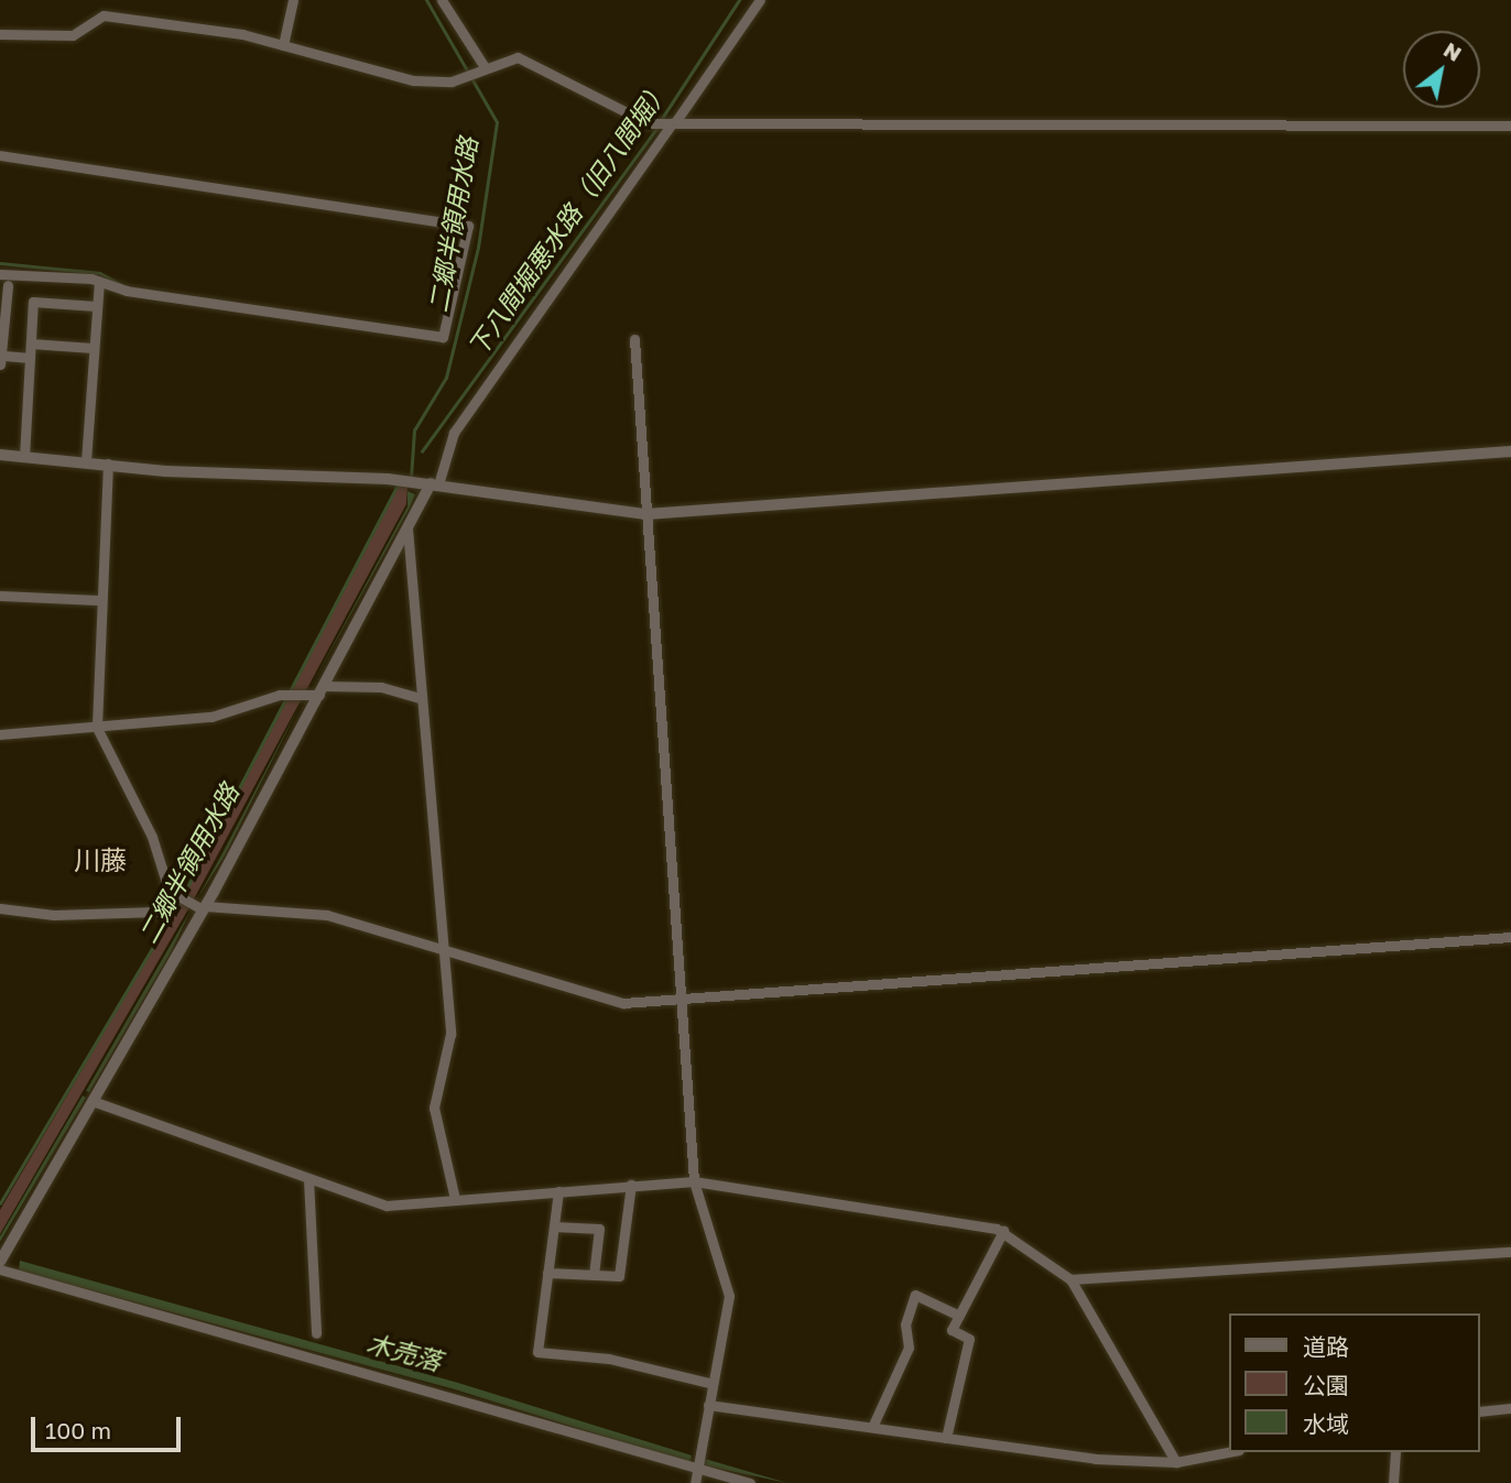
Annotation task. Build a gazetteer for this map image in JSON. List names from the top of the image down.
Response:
{
  "districts": ["川藤"],
  "water": ["下八間堀悪水路（旧八間堀）", "二郷半領用水路", "木売落"],
  "legend": ["道路", "公園", "水域"],
  "scale_bar": "100 m",
  "north": "top right"
}
